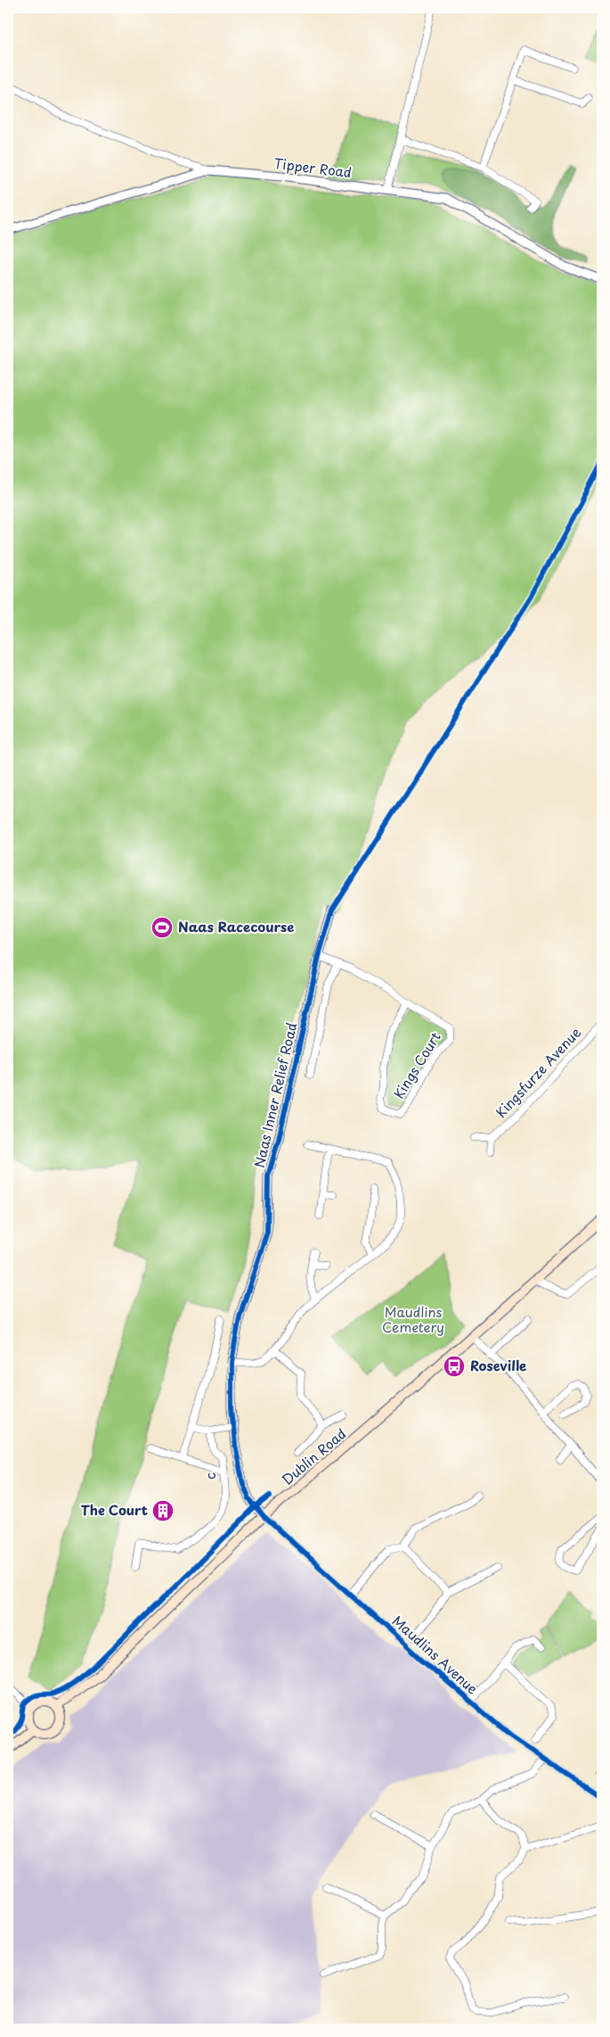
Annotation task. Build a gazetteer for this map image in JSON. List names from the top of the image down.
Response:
{
  "streets": {
    "main road": ["Dublin Road"],
    "street": [
      "Tipper Road",
      "Kings Court",
      "Kingsfurze Avenue",
      "Naas Inner Relief Road",
      "c",
      "Maudlins Avenue"
    ]
  },
  "crossings": [
    ["Kings Court", "Naas Inner Relief Road"],
    ["Naas Inner Relief Road", "Dublin Road"],
    ["Naas Inner Relief Road", "Maudlins Avenue"],
    ["Dublin Road", "Maudlins Avenue"]
  ],
  "parks": ["Maudlins Cemetery"],
  "places": {
    "sports": ["Naas Racecourse"],
    "bus stop": ["Roseville"],
    "building": ["The Court"]
  }
}
